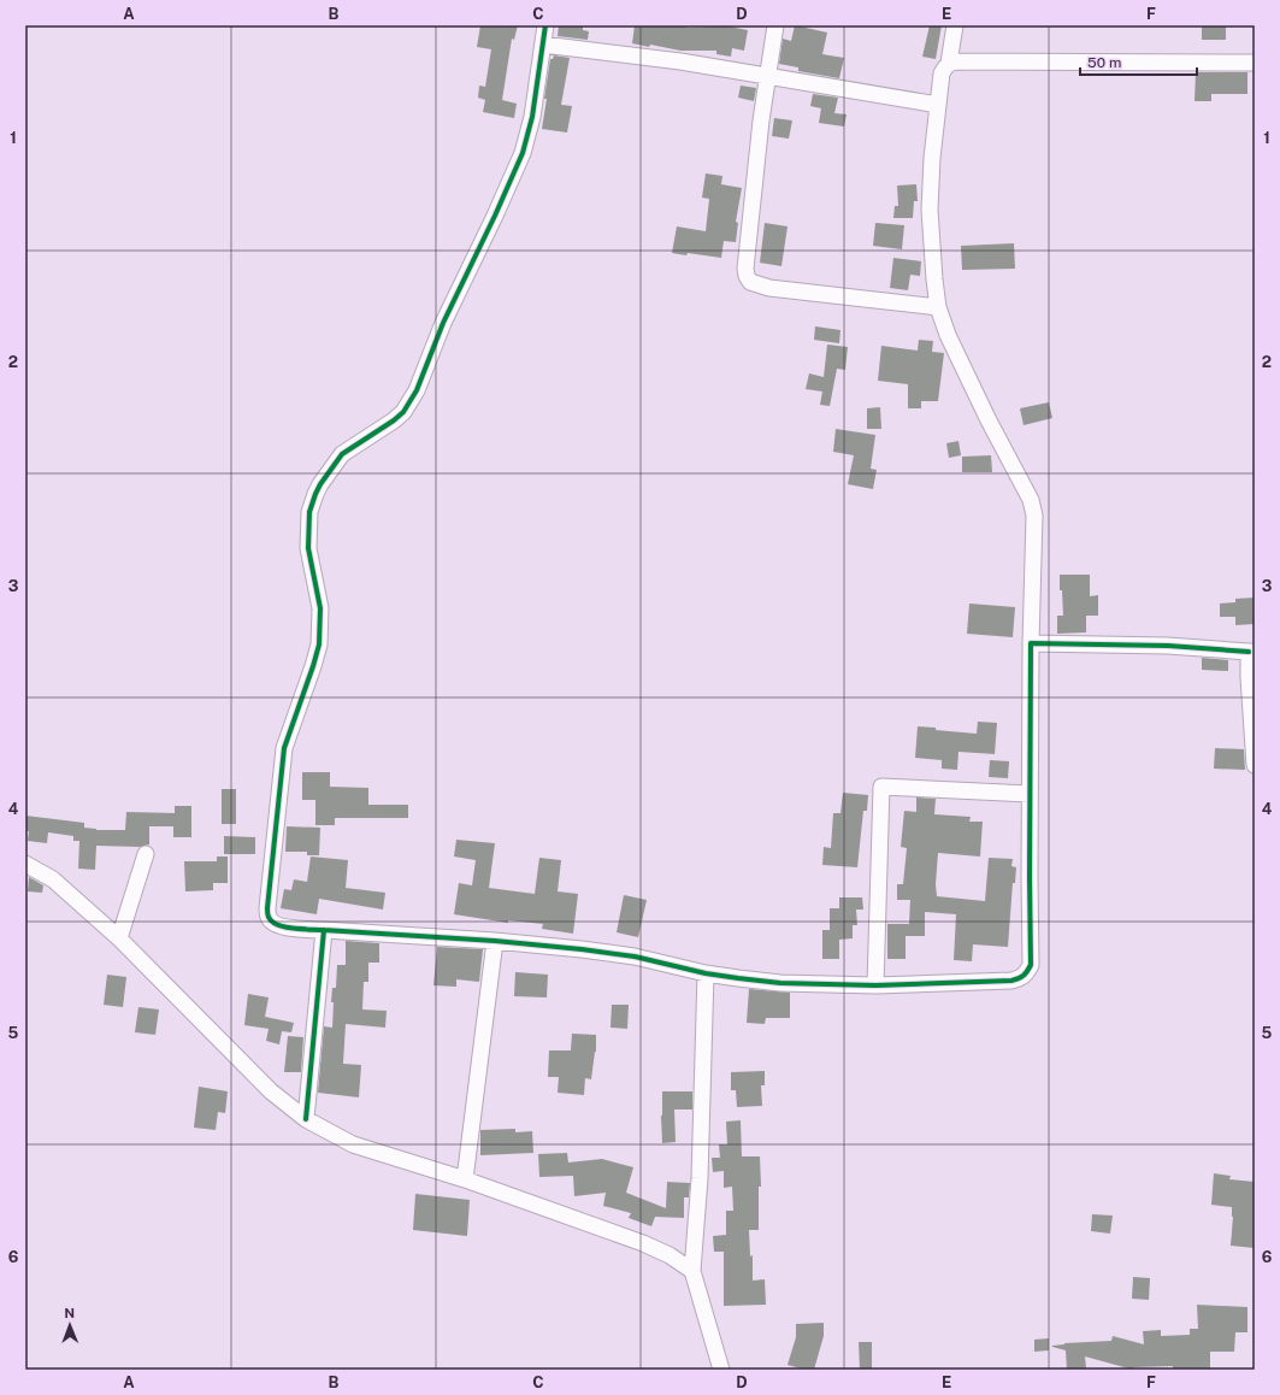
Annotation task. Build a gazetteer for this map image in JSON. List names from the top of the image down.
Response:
{
  "scale_bar": "50 m",
  "north": "top",
  "grid": {
    "columns": [
      "A",
      "B",
      "C",
      "D",
      "E",
      "F"
    ],
    "rows": [
      "1",
      "2",
      "3",
      "4",
      "5",
      "6"
    ]
  }
}
